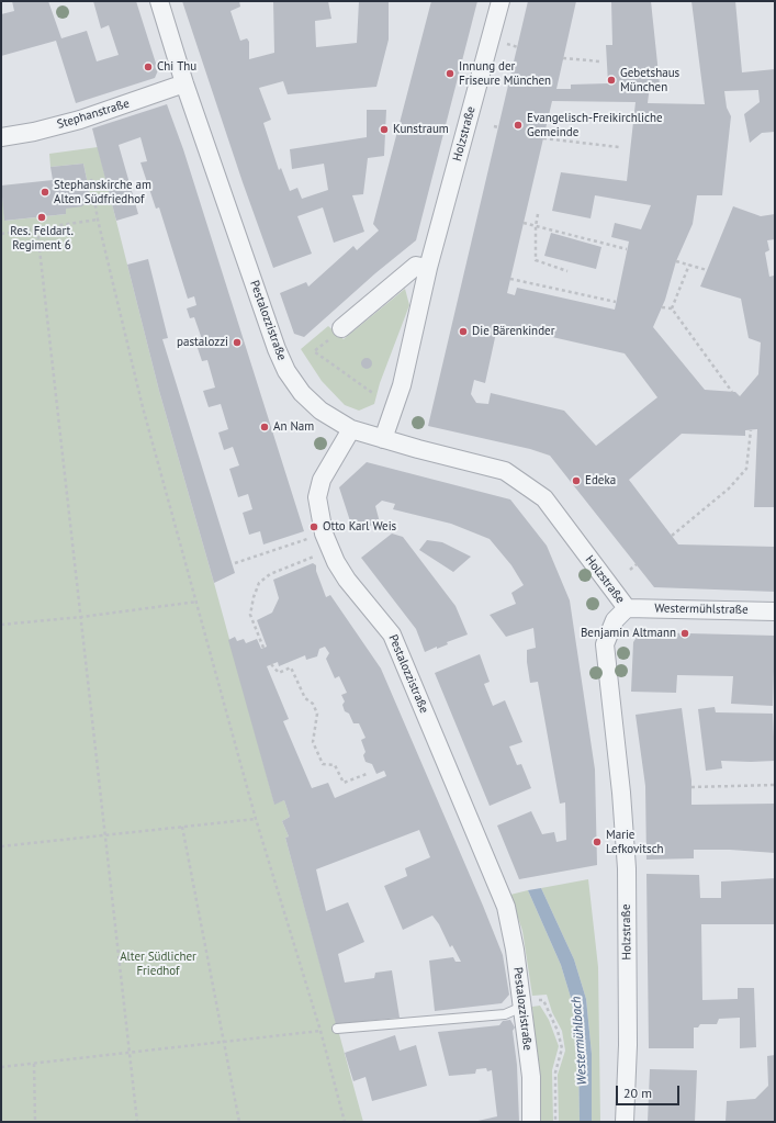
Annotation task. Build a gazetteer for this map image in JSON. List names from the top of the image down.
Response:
{
  "streets": {
    "street": [
      "Stephanstraße",
      "Holzstraße",
      "Pestalozzistraße",
      "Westermühlstraße"
    ]
  },
  "crossings": [
    ["Stephanstraße", "Pestalozzistraße"],
    ["Holzstraße", "Westermühlstraße"]
  ],
  "water": ["Westermühlbach"],
  "parks": ["Alter Südlicher Friedhof"],
  "places": [
    "Chi Thu",
    "Innung der Friseure München",
    "Gebetshaus München",
    "Evangelisch-Freikirchliche Gemeinde",
    "Kunstraum",
    "Stephanskirche am Alten Südfriedhof",
    "Res. Feldart. Regiment 6",
    "Die Bärenkinder",
    "pastalozzi",
    "An Nam",
    "Edeka",
    "Otto Karl Weis",
    "Benjamin Altmann",
    "Marie Lefkovitsch"
  ],
  "scale_bar": "20 m"
}
